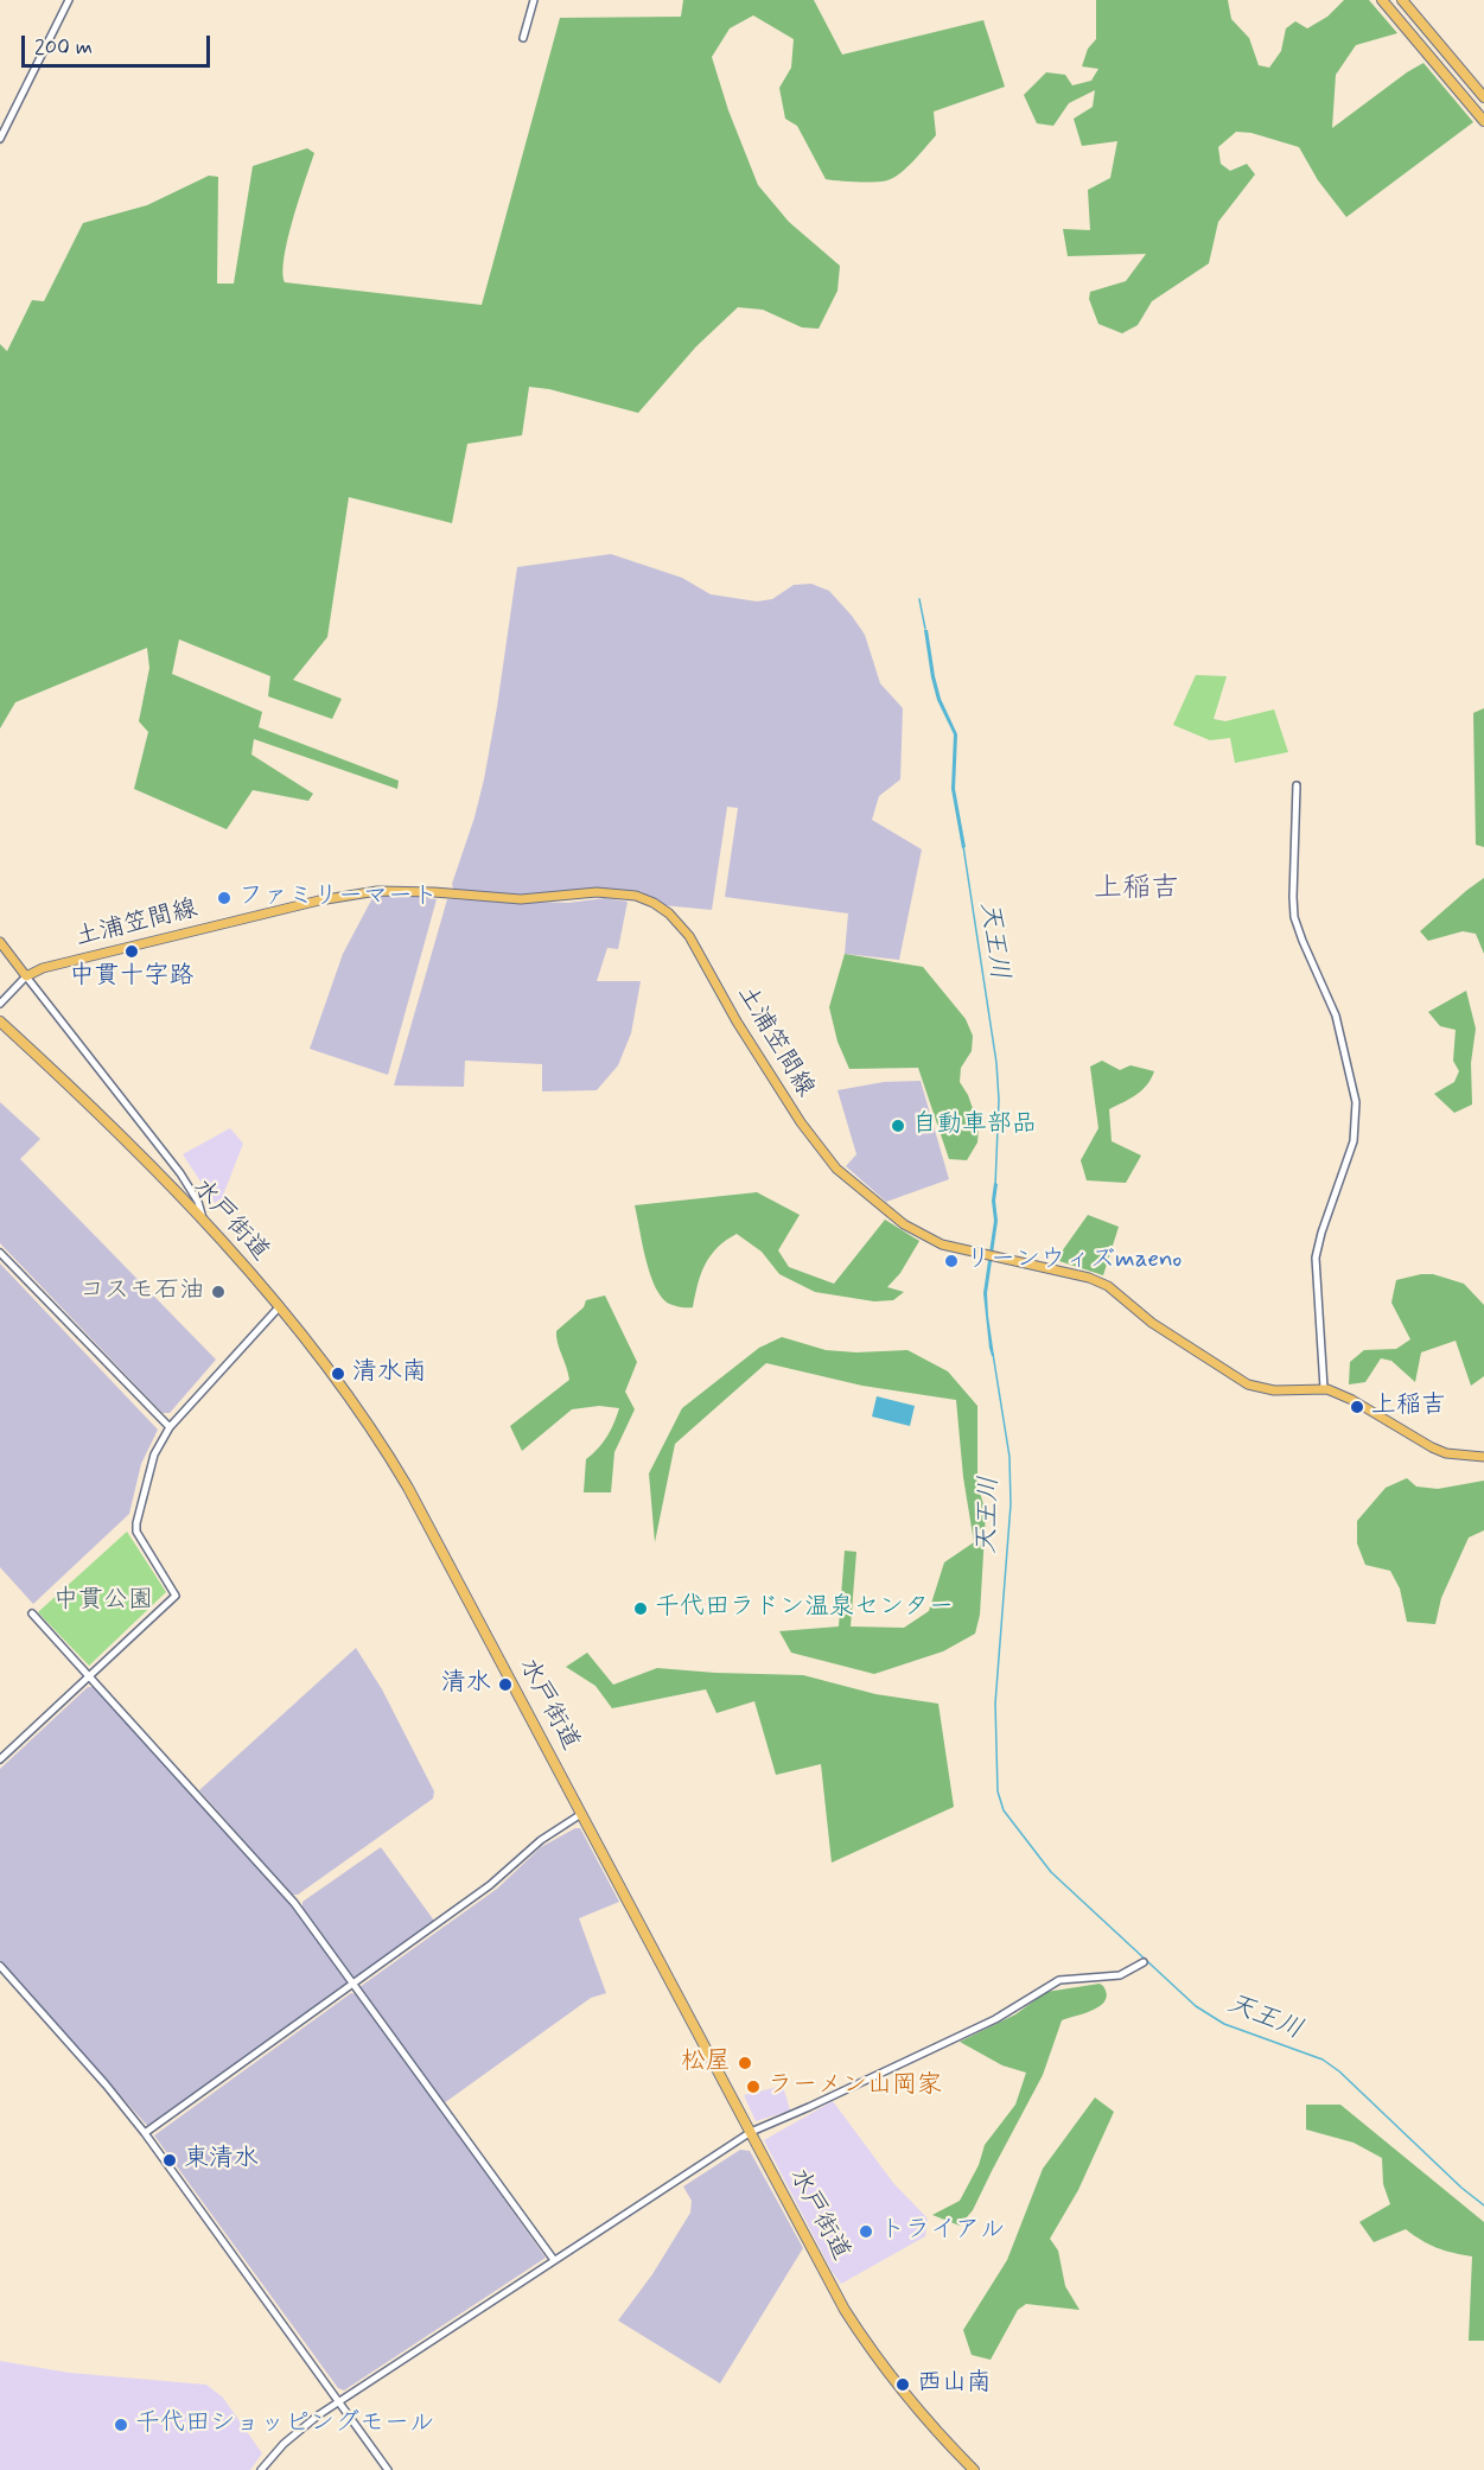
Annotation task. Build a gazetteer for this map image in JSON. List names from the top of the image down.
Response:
{
  "streets": {
    "highway": ["水戸街道"],
    "main road": ["土浦笠間線"]
  },
  "districts": ["上稲吉"],
  "water": ["天王川"],
  "parks": ["中貫公園"],
  "places": [
    "ファミリーマート",
    "中貫十字路",
    "自動車部品",
    "リーンウィズmaeno",
    "コスモ石油",
    "清水南",
    "上稲吉",
    "千代田ラドン温泉センター",
    "清水",
    "松屋",
    "ラーメン山岡家",
    "東清水",
    "トライアル",
    "西山南",
    "千代田ショッピングモール"
  ],
  "scale_bar": "200 m"
}
